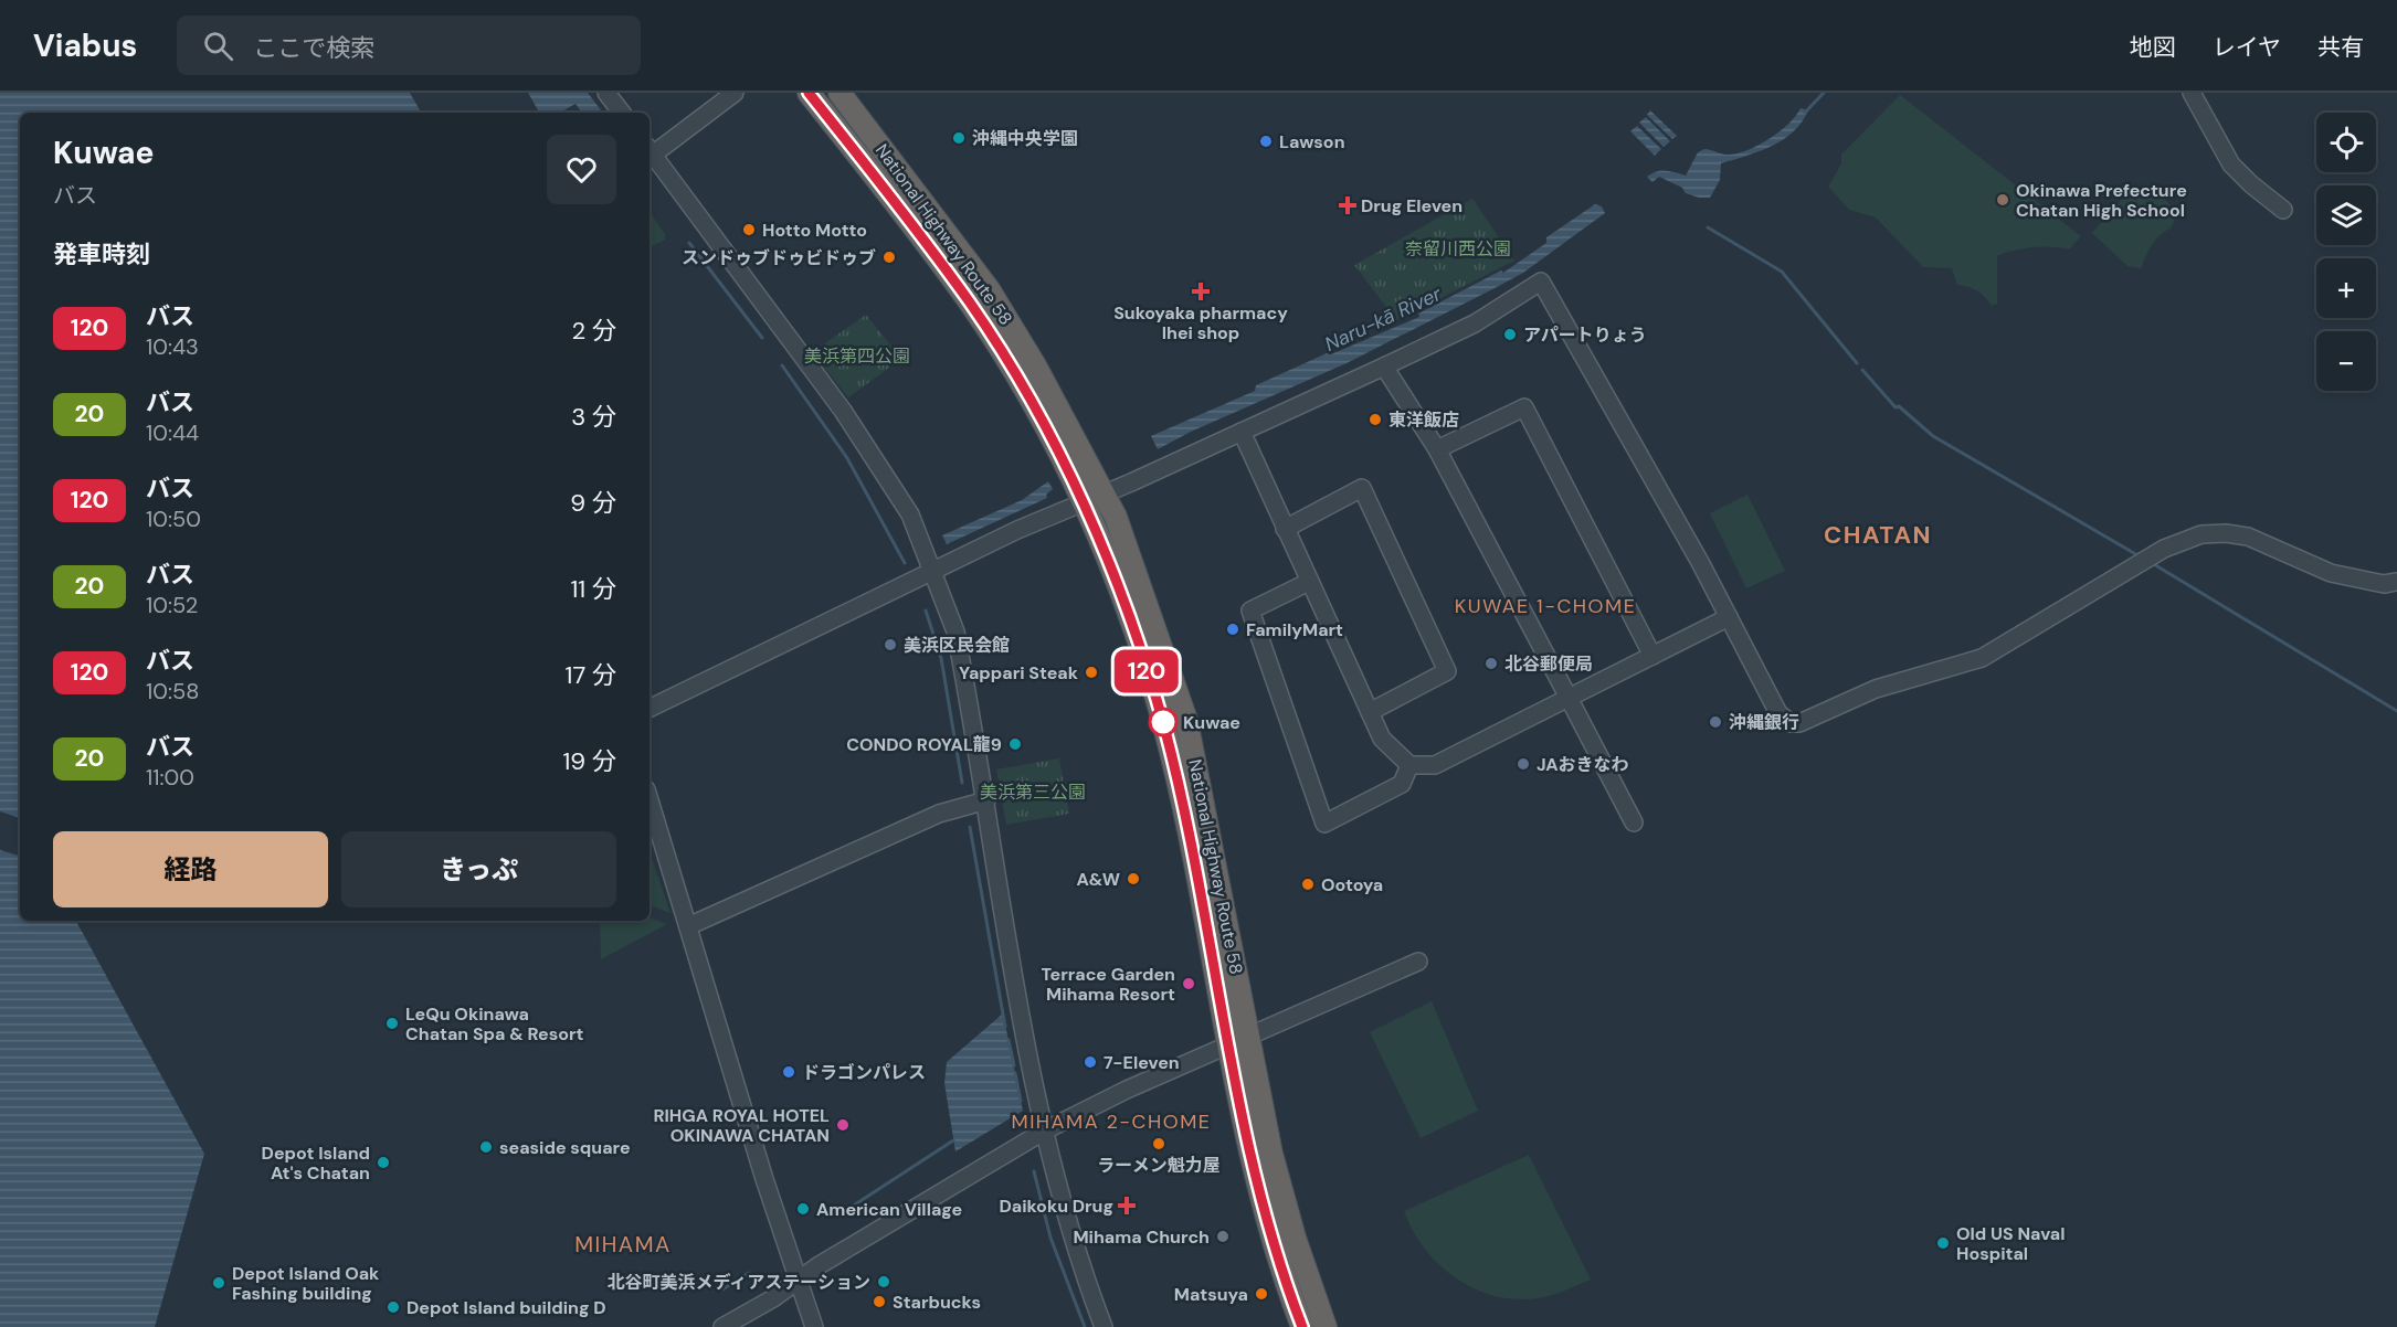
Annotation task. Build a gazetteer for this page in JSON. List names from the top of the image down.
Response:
{
  "streets": {
    "highway": ["National Highway Route 58"]
  },
  "districts": [
    "CHATAN",
    "KUWAE 1-CHOME",
    "MIHAMA 2-CHOME",
    "MIHAMA"
  ],
  "water": ["Naru-kā River"],
  "parks": ["奈留川西公園", "美浜第四公園", "美浜第三公園"],
  "places": {
    "other": [
      "沖縄中央学園",
      "Lawson",
      "Okinawa Prefecture Chatan High School",
      "Hotto Motto",
      "スンドゥブドゥビドゥブ",
      "アパートりょう",
      "東洋飯店",
      "FamilyMart",
      "美浜区民会館",
      "北谷郵便局",
      "Yappari Steak",
      "Kuwae",
      "沖縄銀行",
      "CONDO ROYAL龍9",
      "JAおきなわ",
      "A&W",
      "Ootoya",
      "Terrace Garden Mihama Resort",
      "LeQu Okinawa Chatan Spa & Resort",
      "7-Eleven",
      "ドラゴンパレス",
      "RIHGA ROYAL HOTEL OKINAWA CHATAN",
      "ラーメン魁力屋",
      "seaside square",
      "Depot Island At's Chatan",
      "American Village",
      "Mihama Church",
      "Old US Naval Hospital",
      "北谷町美浜メディアステーション",
      "Depot Island Oak Fashing building",
      "Matsuya",
      "Starbucks",
      "Depot Island building D"
    ],
    "health": ["Drug Eleven", "Sukoyaka pharmacy Ihei shop", "Daikoku Drug"]
  },
  "lines": ["bus line 120"],
  "page": {
    "header": "Viabus",
    "search": "ここで検索",
    "nav": ["地図", "レイヤ", "共有"],
    "on_map": "120",
    "map_buttons": ["+", "−"],
    "heading": [
      ["Kuwae", "バス"],
      "発車時刻"
    ],
    "list": [
      {
        "mark": "120",
        "name": "バス",
        "note": "10:43",
        "value": "2 分"
      },
      {
        "mark": "20",
        "name": "バス",
        "note": "10:44",
        "value": "3 分"
      },
      {
        "mark": "120",
        "name": "バス",
        "note": "10:50",
        "value": "9 分"
      },
      {
        "mark": "20",
        "name": "バス",
        "note": "10:52",
        "value": "11 分"
      },
      {
        "mark": "120",
        "name": "バス",
        "note": "10:58",
        "value": "17 分"
      },
      {
        "mark": "20",
        "name": "バス",
        "note": "11:00",
        "value": "19 分"
      }
    ],
    "buttons": ["経路", "きっぷ"]
  }
}
